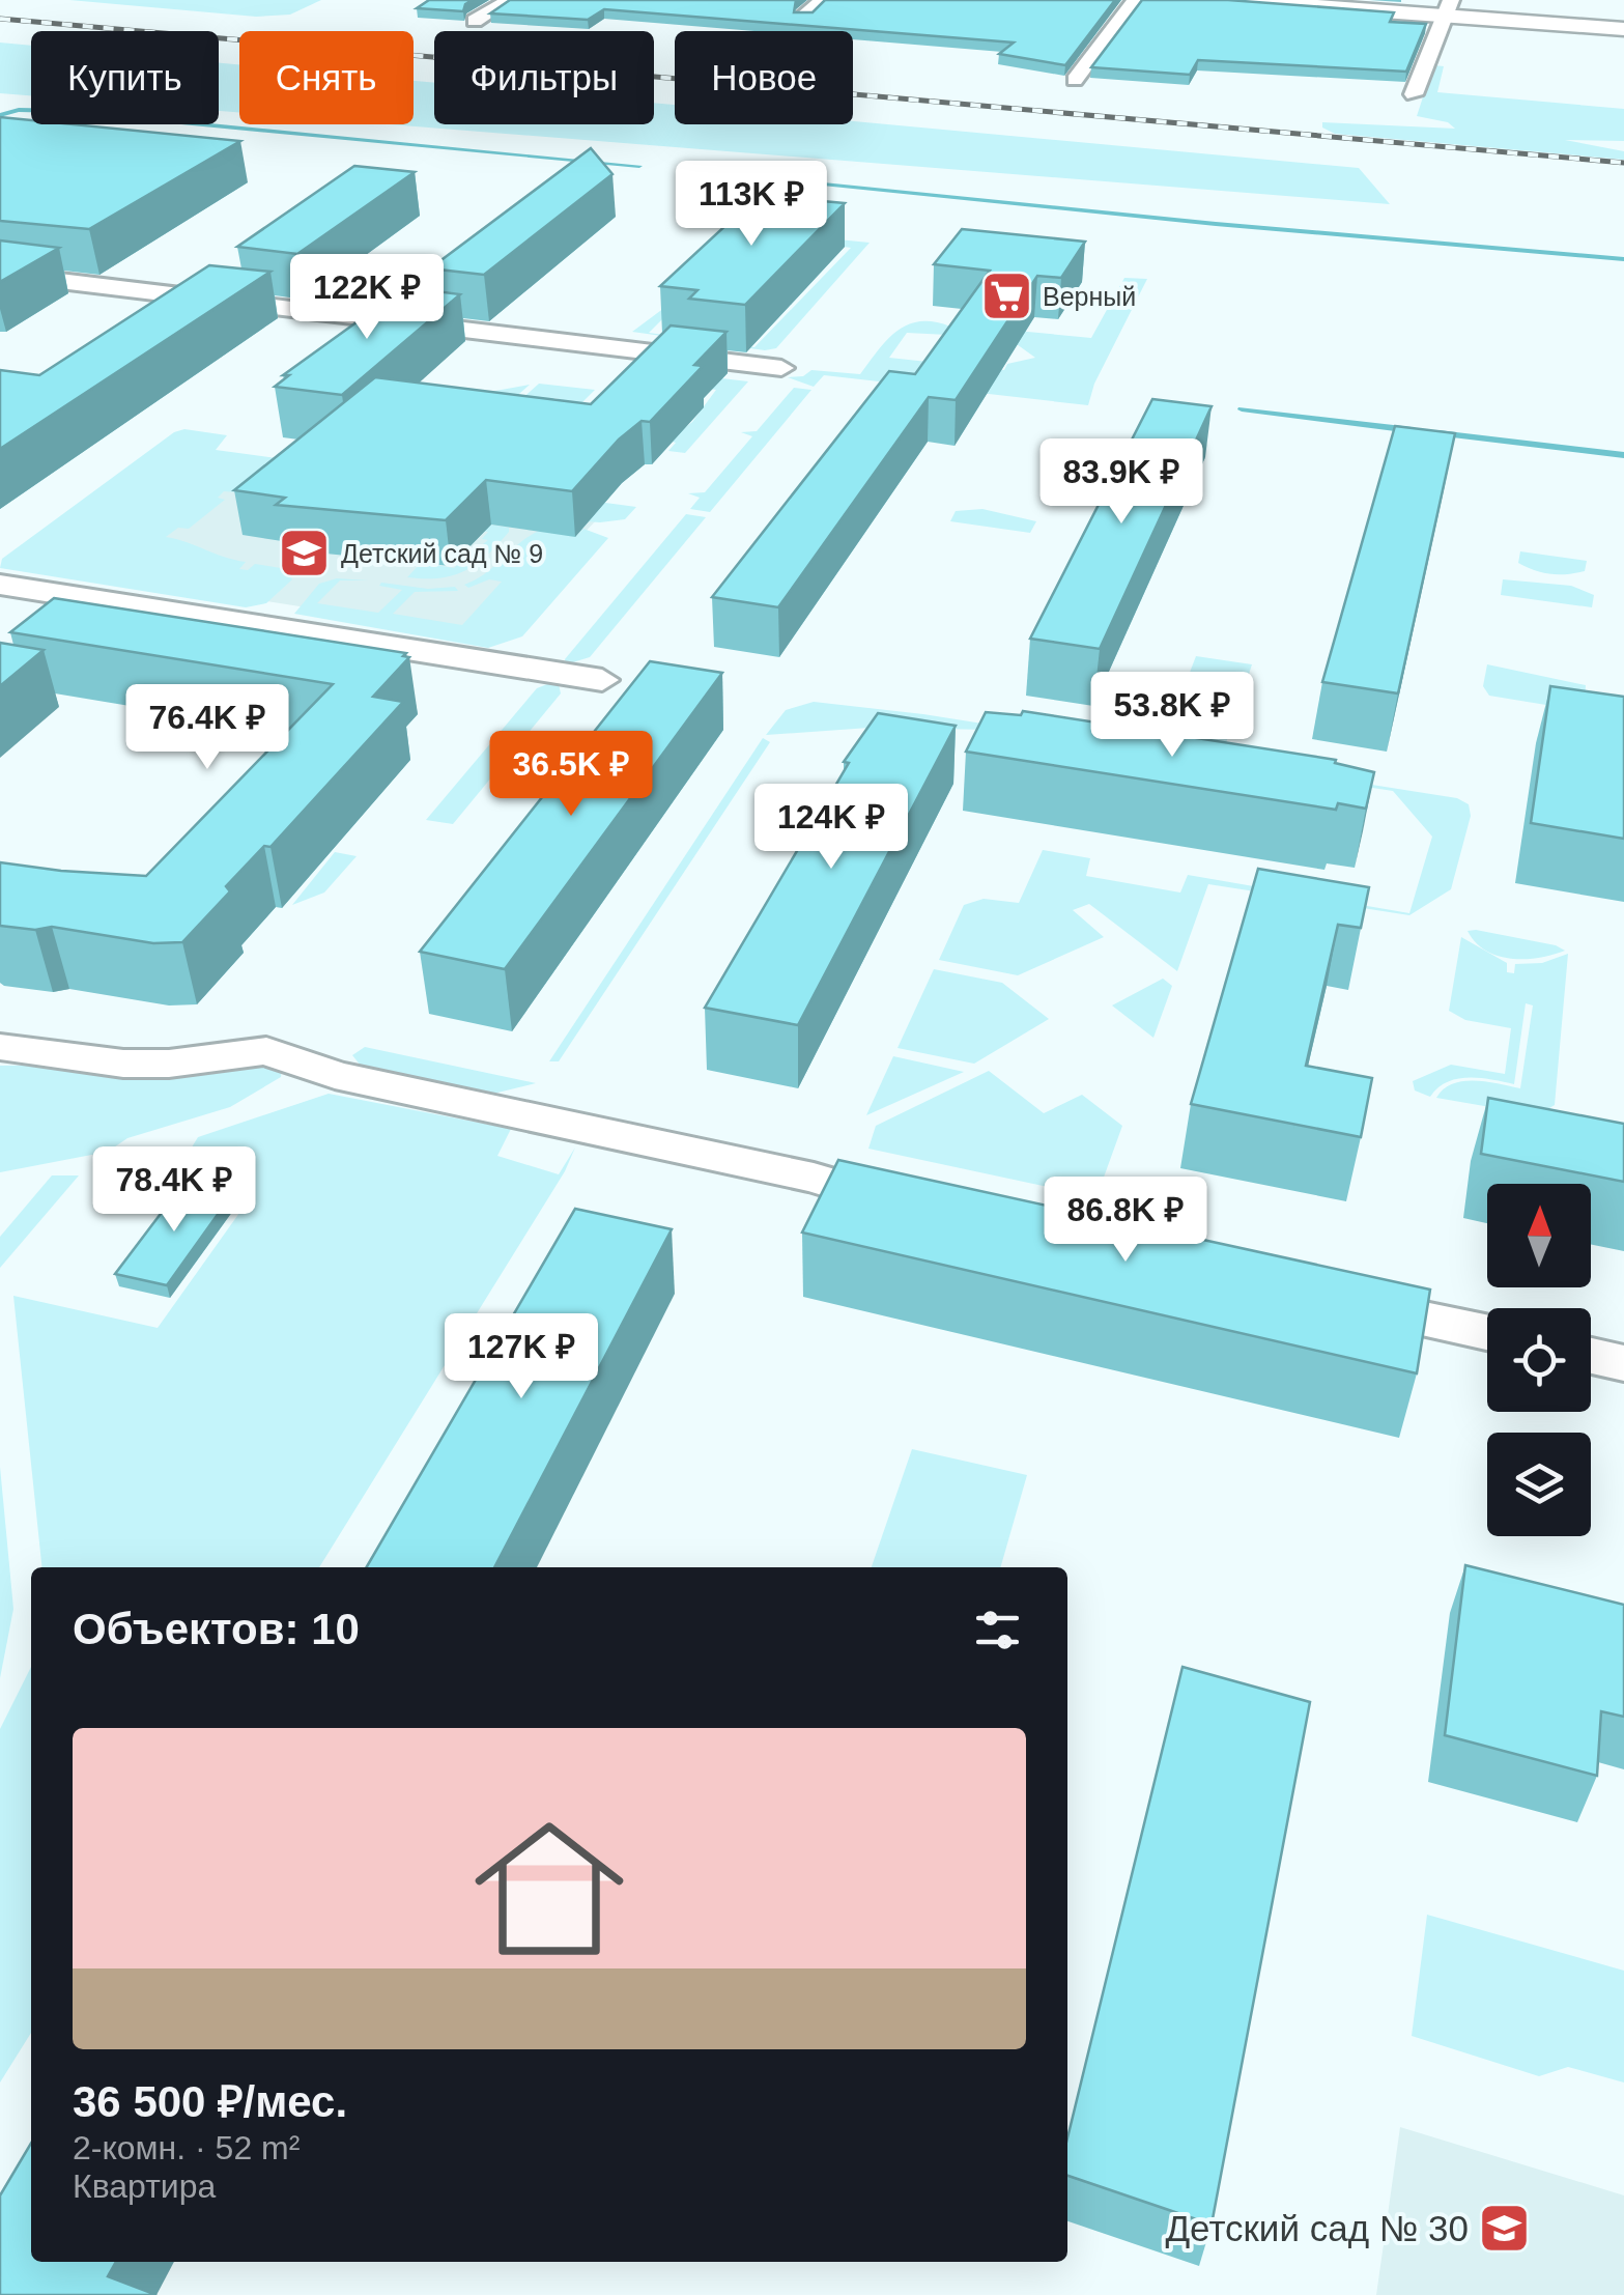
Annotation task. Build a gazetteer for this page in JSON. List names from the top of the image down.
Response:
{
  "places": {
    "supermarket": ["Верный"],
    "school or university": ["Детский сад № 9", "Детский сад № 30"]
  },
  "north": "top",
  "page": {
    "chip": [
      "Купить",
      "Снять",
      "Фильтры",
      "Новое"
    ],
    "price": [
      "113K ₽",
      "122K ₽",
      "83.9K ₽",
      "53.8K ₽",
      "76.4K ₽",
      "36.5K ₽",
      "124K ₽",
      "78.4K ₽",
      "86.8K ₽",
      "127K ₽"
    ],
    "heading": "Объектов: 10",
    "list": [
      {
        "name": "36 500 ₽/мес.",
        "note": "2-комн. · 52 m² · Квартира"
      }
    ]
  }
}
